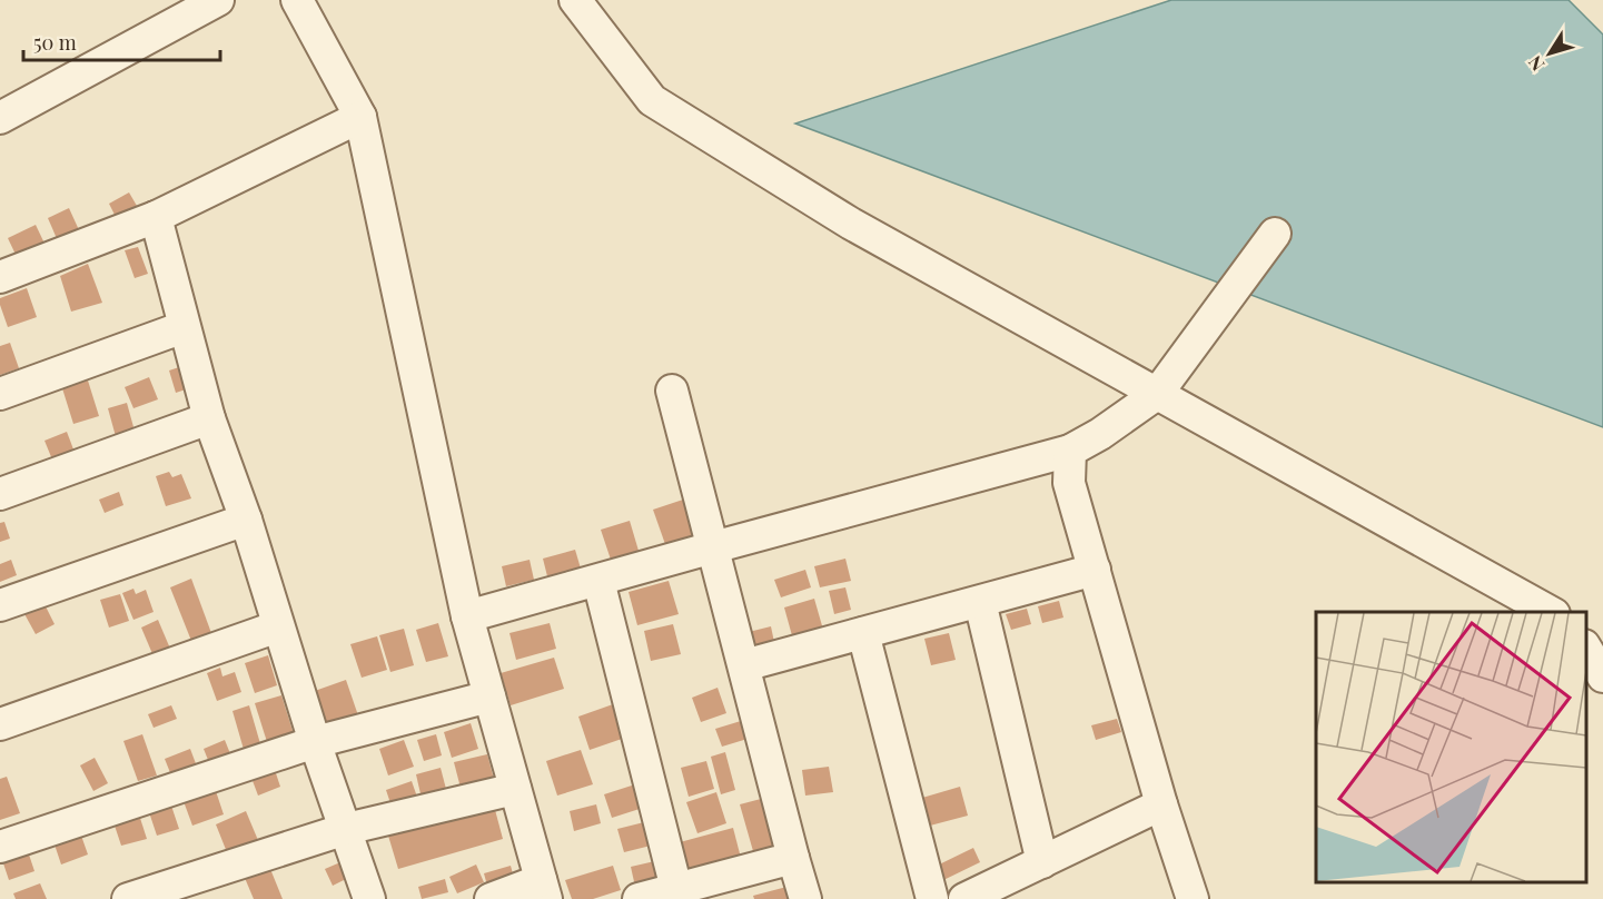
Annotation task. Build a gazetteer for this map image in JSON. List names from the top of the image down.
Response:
{
  "scale_bar": "50 m",
  "north": "bottom left"
}
